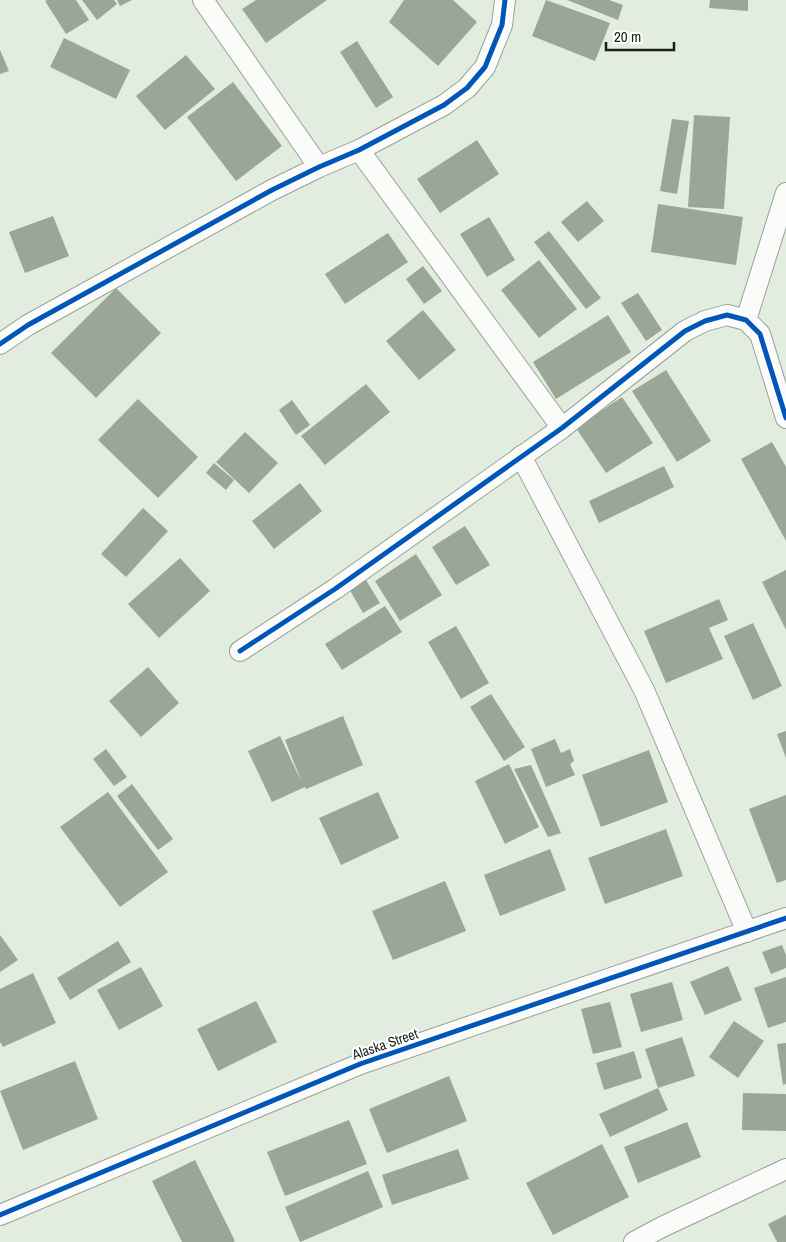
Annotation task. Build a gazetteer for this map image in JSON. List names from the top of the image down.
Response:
{
  "streets": {
    "street": ["Alaska Street"]
  },
  "scale_bar": "20 m"
}
